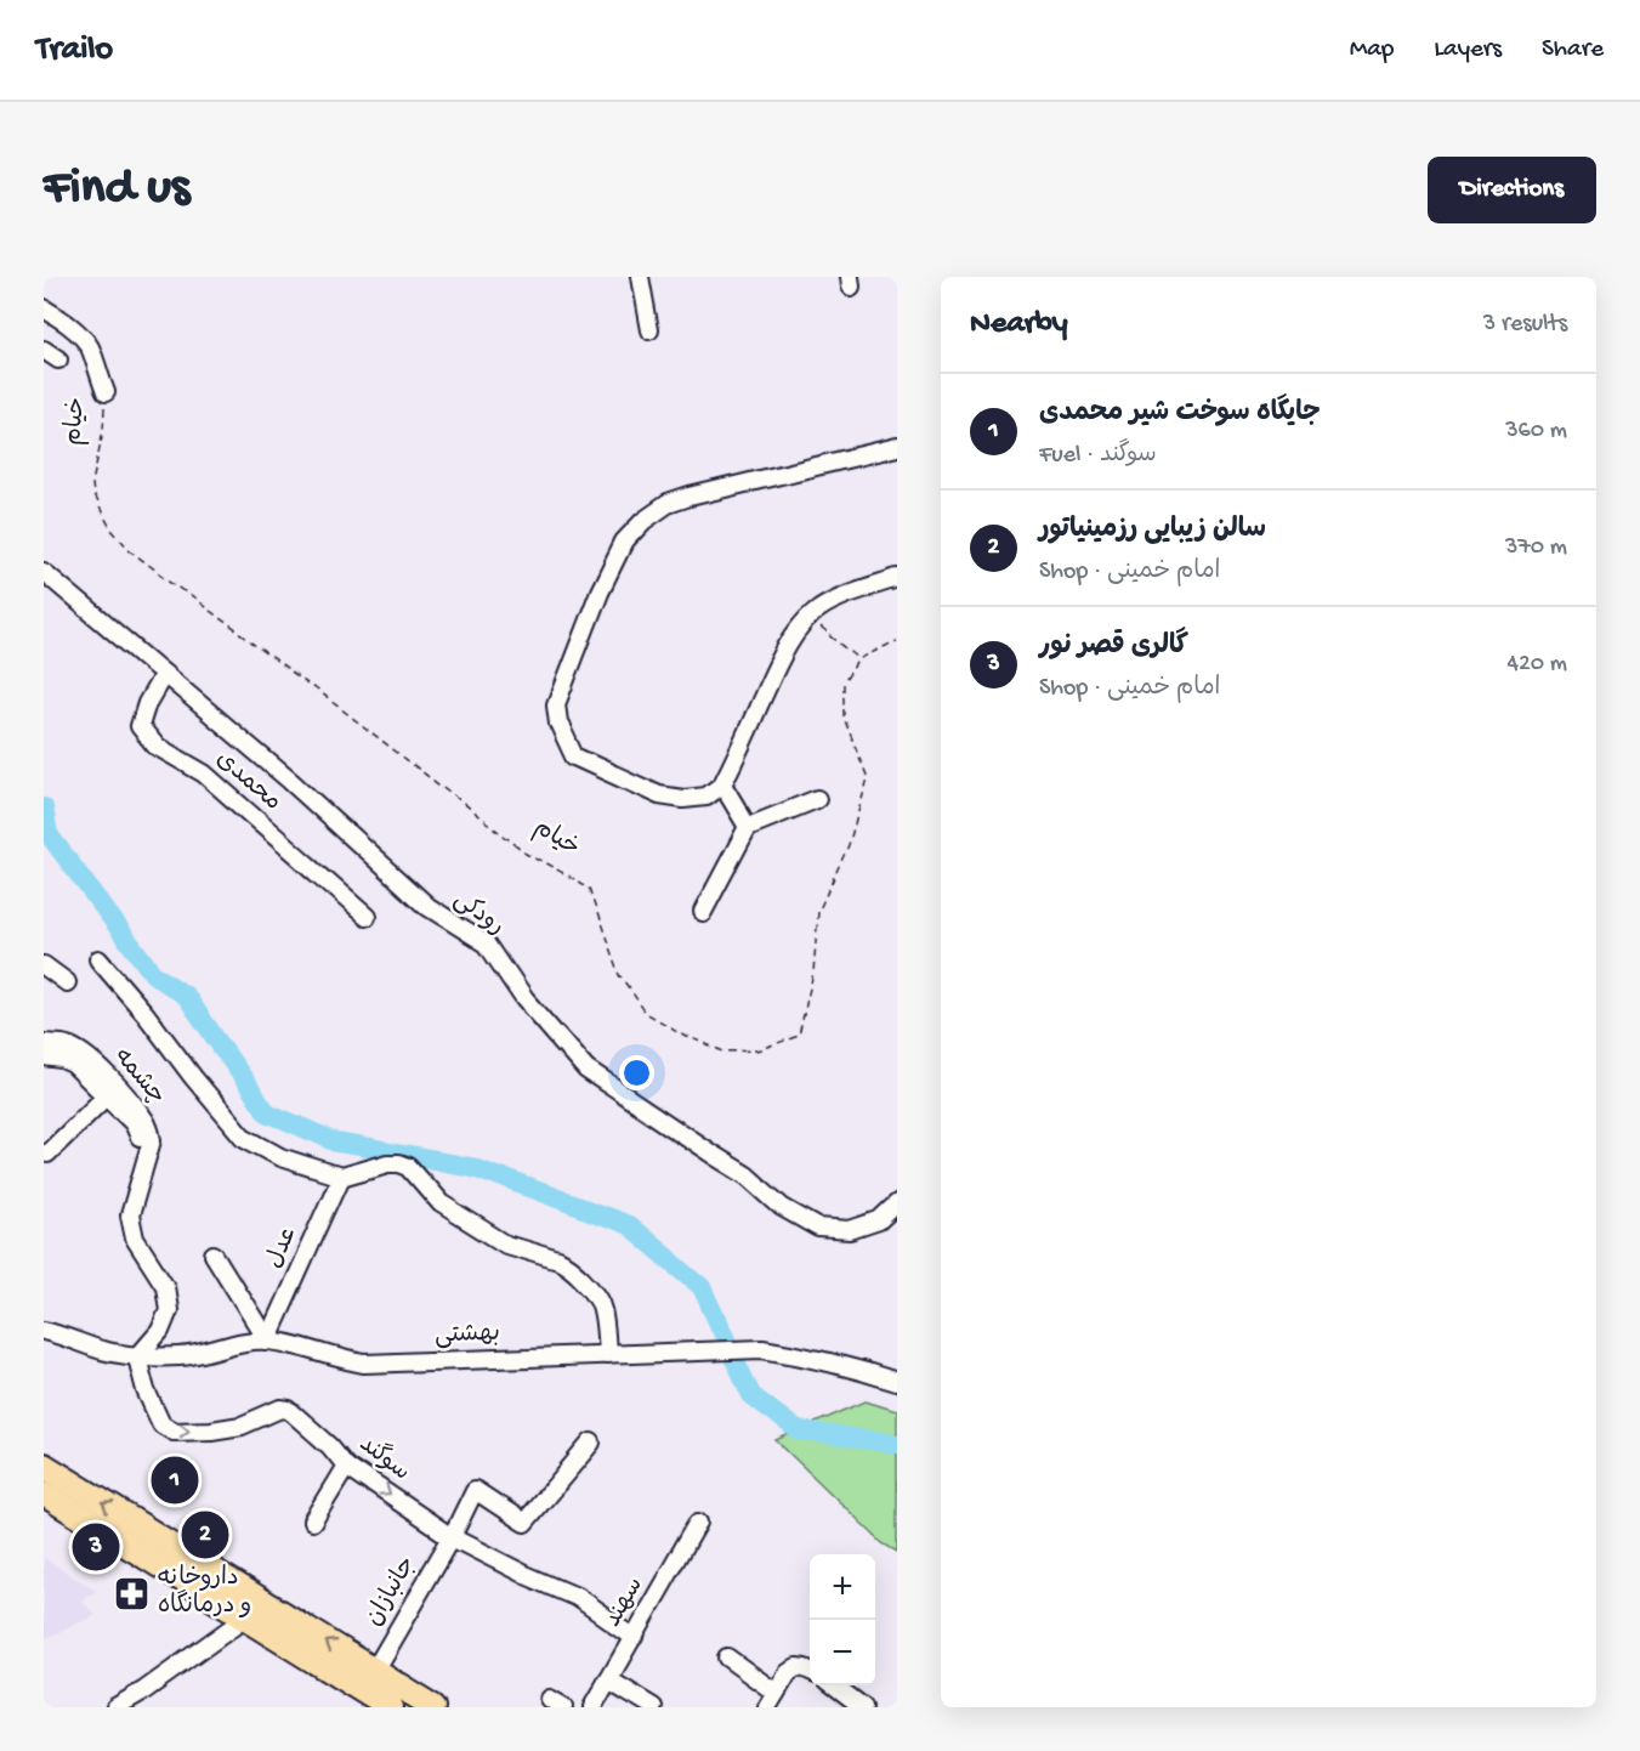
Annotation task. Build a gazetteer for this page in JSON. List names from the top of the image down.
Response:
{
  "streets": {
    "street": [
      "خیام",
      "محمدی",
      "رودکی",
      "چشمه",
      "عدل",
      "بهشتی",
      "سوگند",
      "جانبازان",
      "سهند"
    ]
  },
  "crossings": [
    ["محمدی", "رودکی"],
    ["چشمه", "بهشتی"],
    ["چشمه", "سوگند"],
    ["عدل", "بهشتی"],
    ["بهشتی", "سوگند"],
    ["سوگند", "جانبازان"],
    ["سوگند", "سهند"]
  ],
  "one_way": ["سوگند"],
  "places": {
    "pharmacy": ["داروخانه و درمانگاه"]
  },
  "page": {
    "header": "Trailo",
    "nav": ["Map", "Layers", "Share"],
    "buttons": "Directions",
    "title": "Find us",
    "heading": ["Nearby", "3 results"],
    "list": [
      {
        "mark": "1",
        "name": "جایگاه سوخت شیر محمدی",
        "note": "Fuel · سوگند",
        "value": "360 m"
      },
      {
        "mark": "2",
        "name": "سالن زیبایی رزمینیاتور",
        "note": "Shop · امام خمینی",
        "value": "370 m"
      },
      {
        "mark": "3",
        "name": "گالری قصر نور",
        "note": "Shop · امام خمینی",
        "value": "420 m"
      }
    ],
    "pins": ["1", "2", "3"],
    "map_buttons": ["+", "−"]
  }
}
